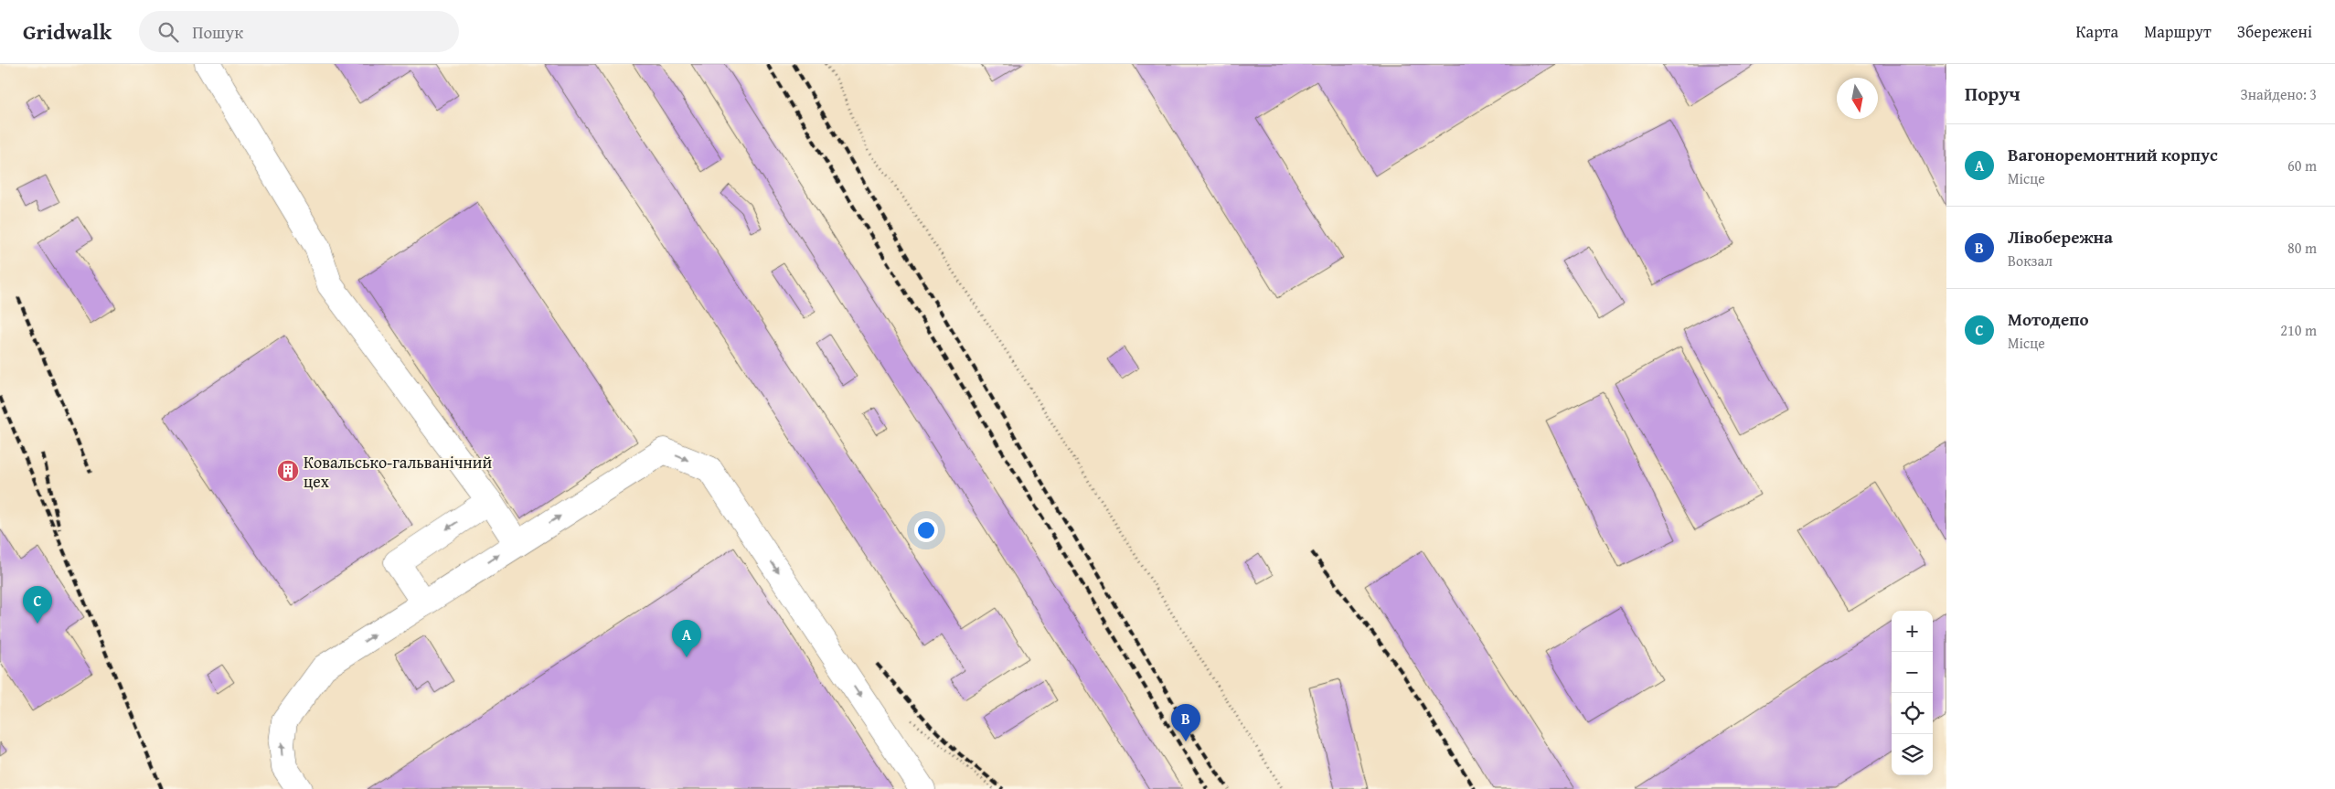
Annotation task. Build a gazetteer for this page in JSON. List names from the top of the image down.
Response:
{
  "places": {
    "building": ["Ковальсько-гальванічний цех"]
  },
  "north": "bottom",
  "page": {
    "header": "Gridwalk",
    "search": "Пошук",
    "nav": ["Карта", "Маршрут", "Збережені"],
    "heading": ["Поруч", "Знайдено: 3"],
    "list": [
      {
        "mark": "A",
        "name": "Вагоноремонтний корпус",
        "note": "Місце",
        "value": "60 m"
      },
      {
        "mark": "B",
        "name": "Лівобережна",
        "note": "Вокзал",
        "value": "80 m"
      },
      {
        "mark": "C",
        "name": "Мотодепо",
        "note": "Місце",
        "value": "210 m"
      }
    ],
    "pins": ["C", "A", "B"],
    "map_buttons": ["+", "−"]
  }
}
